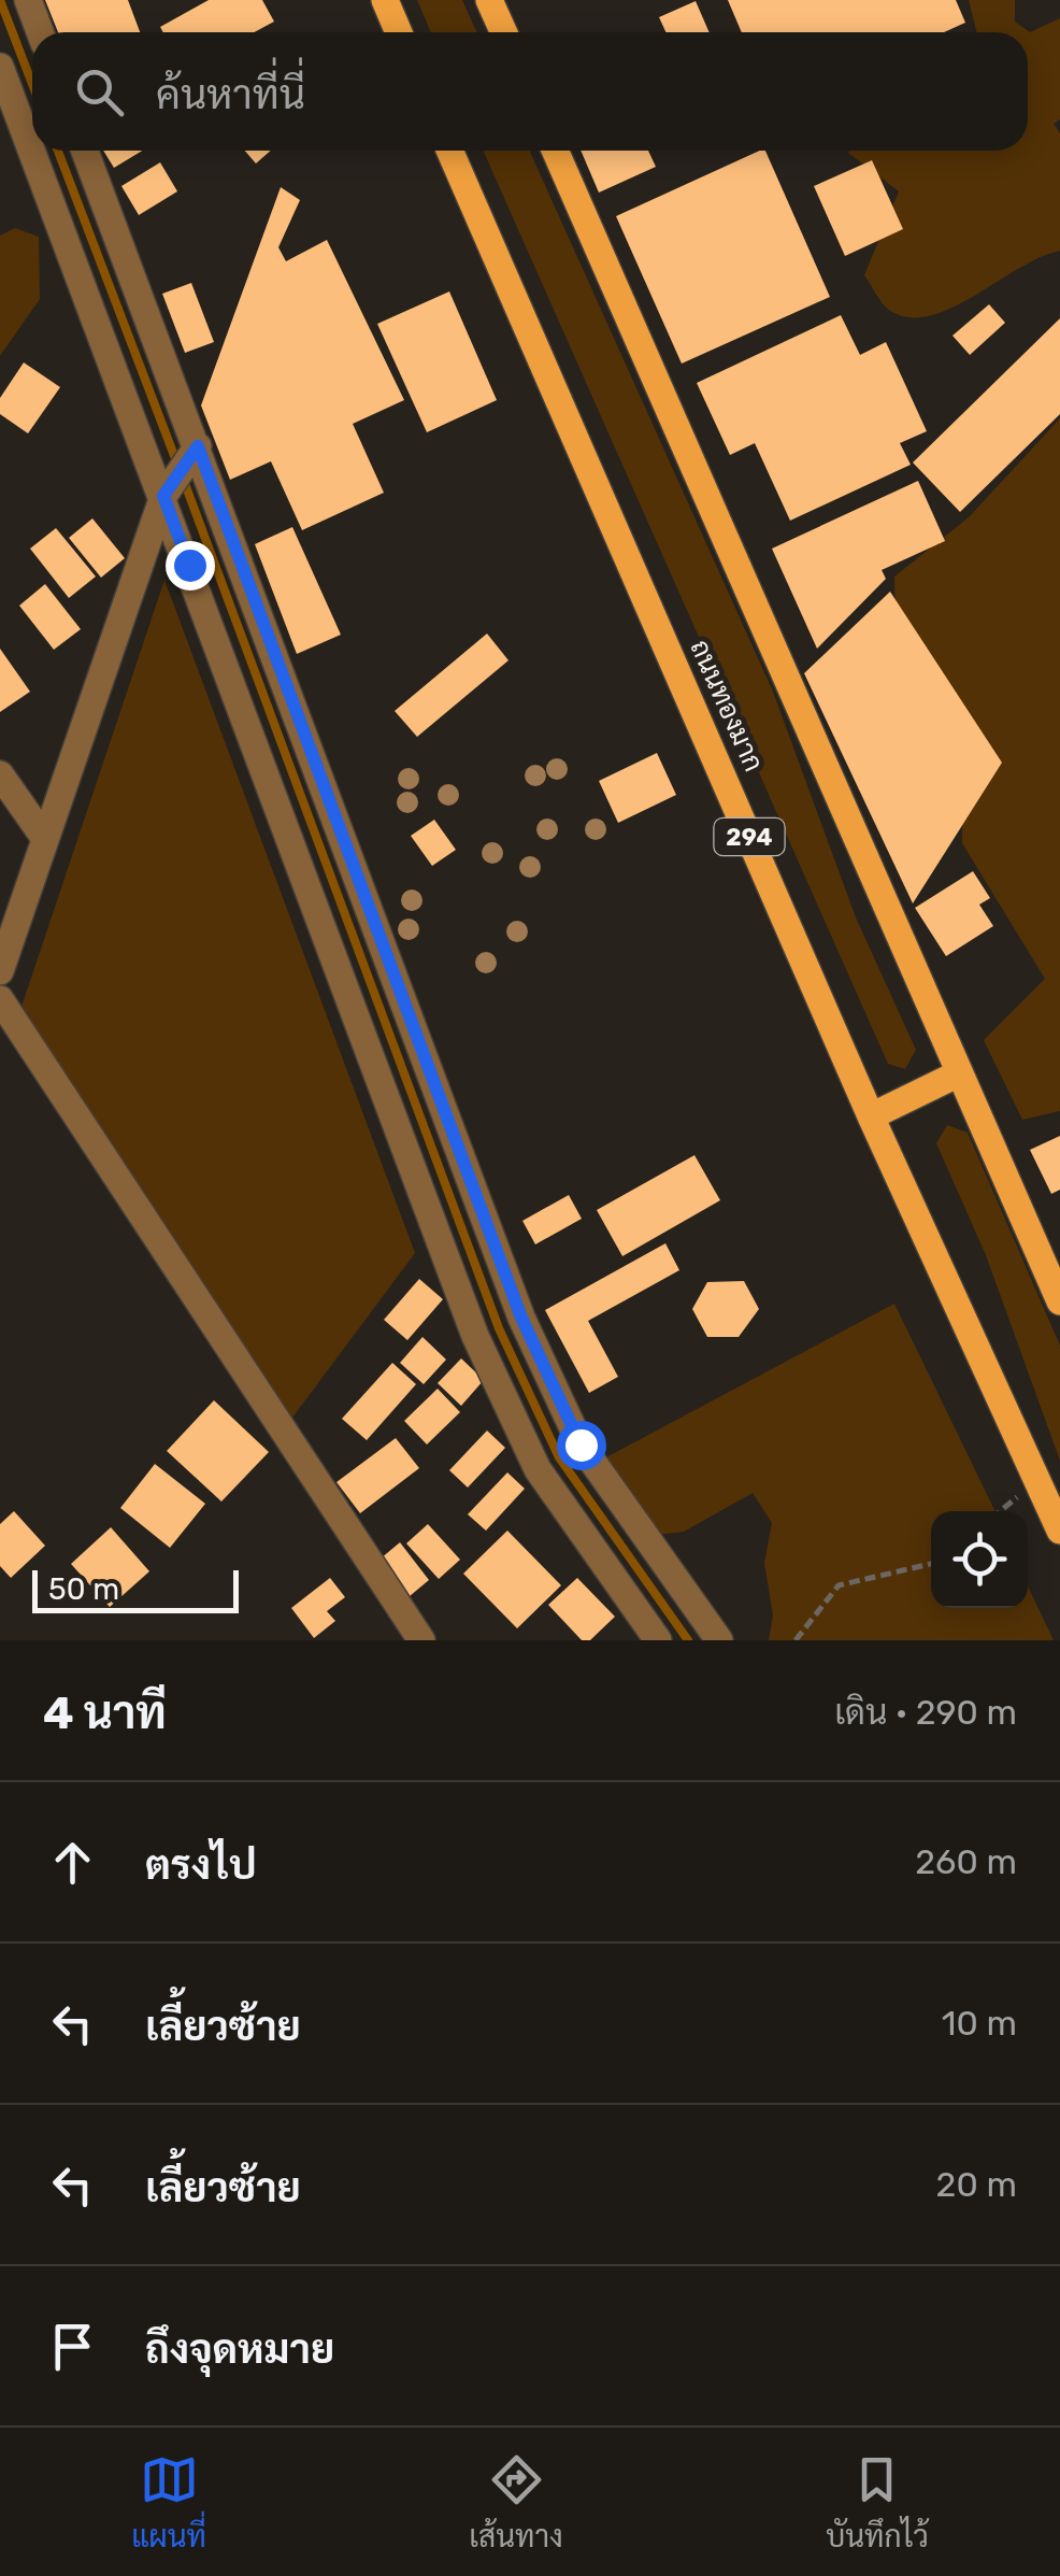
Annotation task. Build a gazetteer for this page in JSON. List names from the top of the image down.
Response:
{
  "streets": {
    "main road": ["ถนนทองมาก", "294"]
  },
  "scale_bar": "50 m",
  "page": {
    "search": "ค้นหาที่นี่",
    "scale": "50 m",
    "heading": ["4 นาที", "เดิน · 290 m"],
    "list": [
      ["ตรงไป", "260 m"],
      ["เลี้ยวซ้าย", "10 m"],
      ["เลี้ยวซ้าย", "20 m"],
      "ถึงจุดหมาย"
    ],
    "nav": ["แผนที่", "เส้นทาง", "บันทึกไว้"]
  }
}
